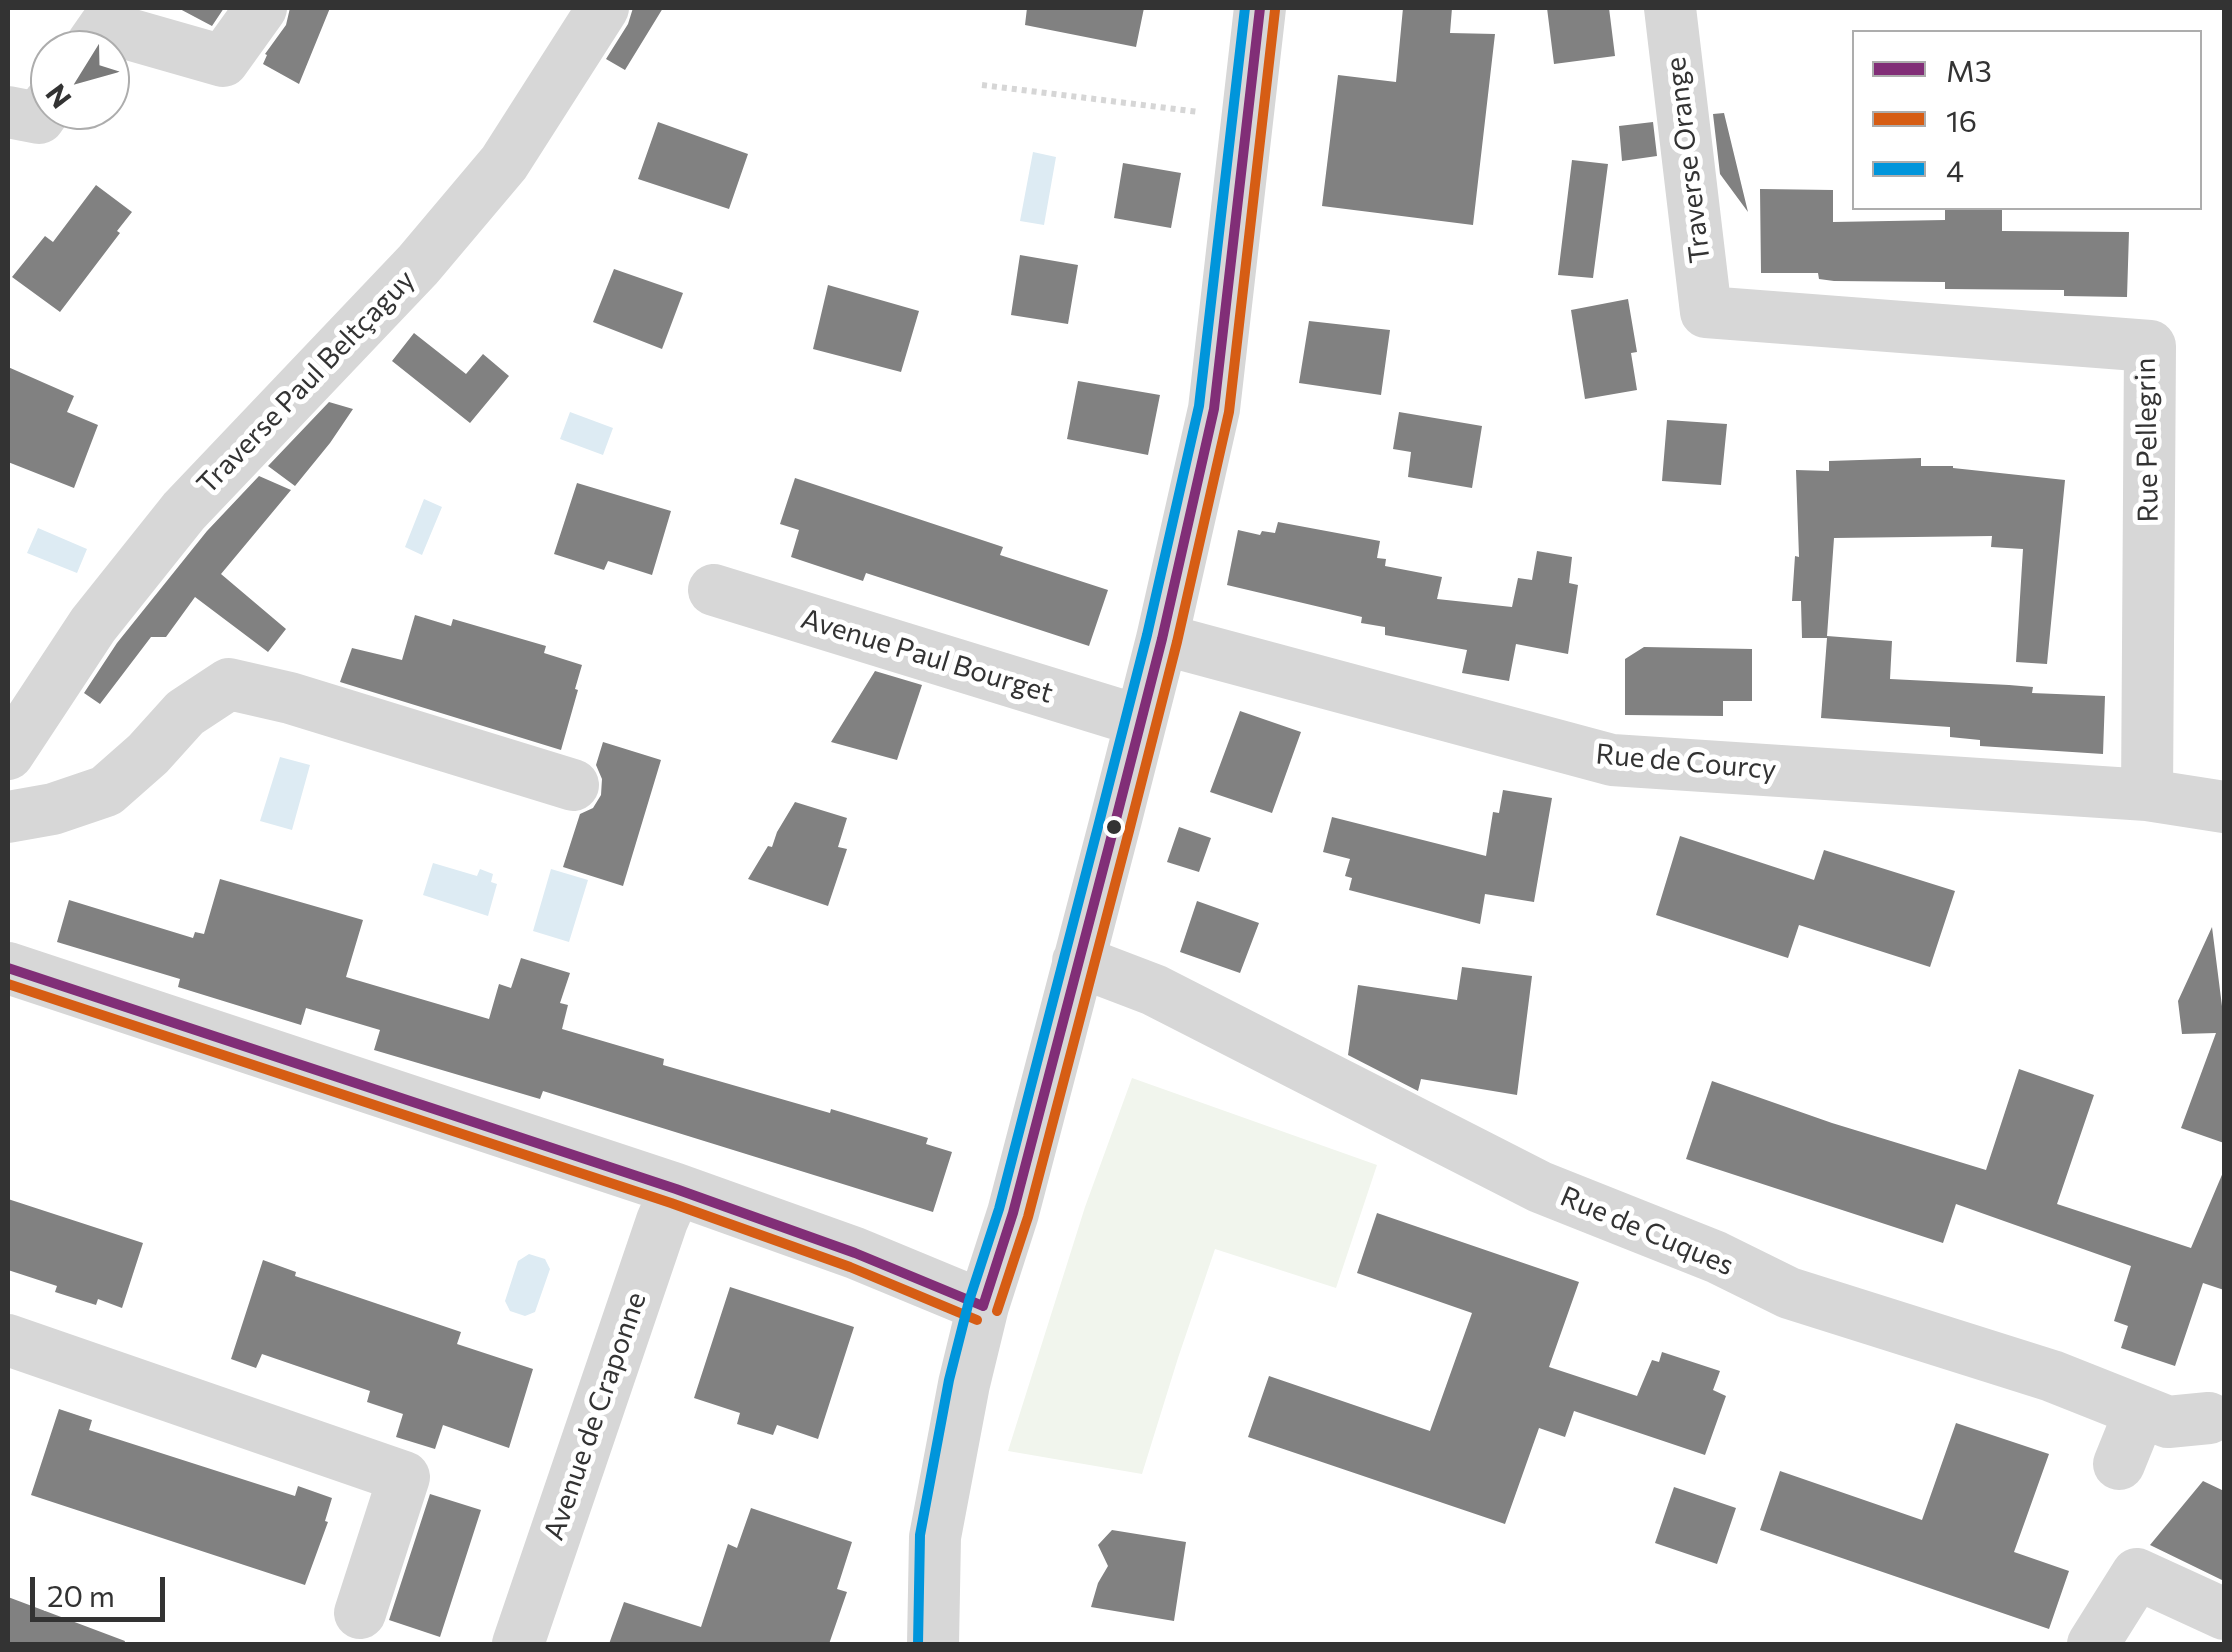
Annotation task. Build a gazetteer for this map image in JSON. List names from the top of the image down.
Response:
{
  "streets": {
    "street": [
      "Traverse Orange",
      "Traverse Paul Beltçaguy",
      "Rue Pellegrin",
      "Avenue Paul Bourget",
      "Rue de Courcy",
      "Rue de Cuques",
      "Avenue de Craponne"
    ]
  },
  "crossings": [
    ["Traverse Orange", "Rue Pellegrin"],
    ["Rue Pellegrin", "Rue de Courcy"]
  ],
  "lines": ["transit line M3", "transit line 4", "transit line 16"],
  "legend": ["M3", "16", "4"],
  "scale_bar": "20 m",
  "north": "bottom left"
}
